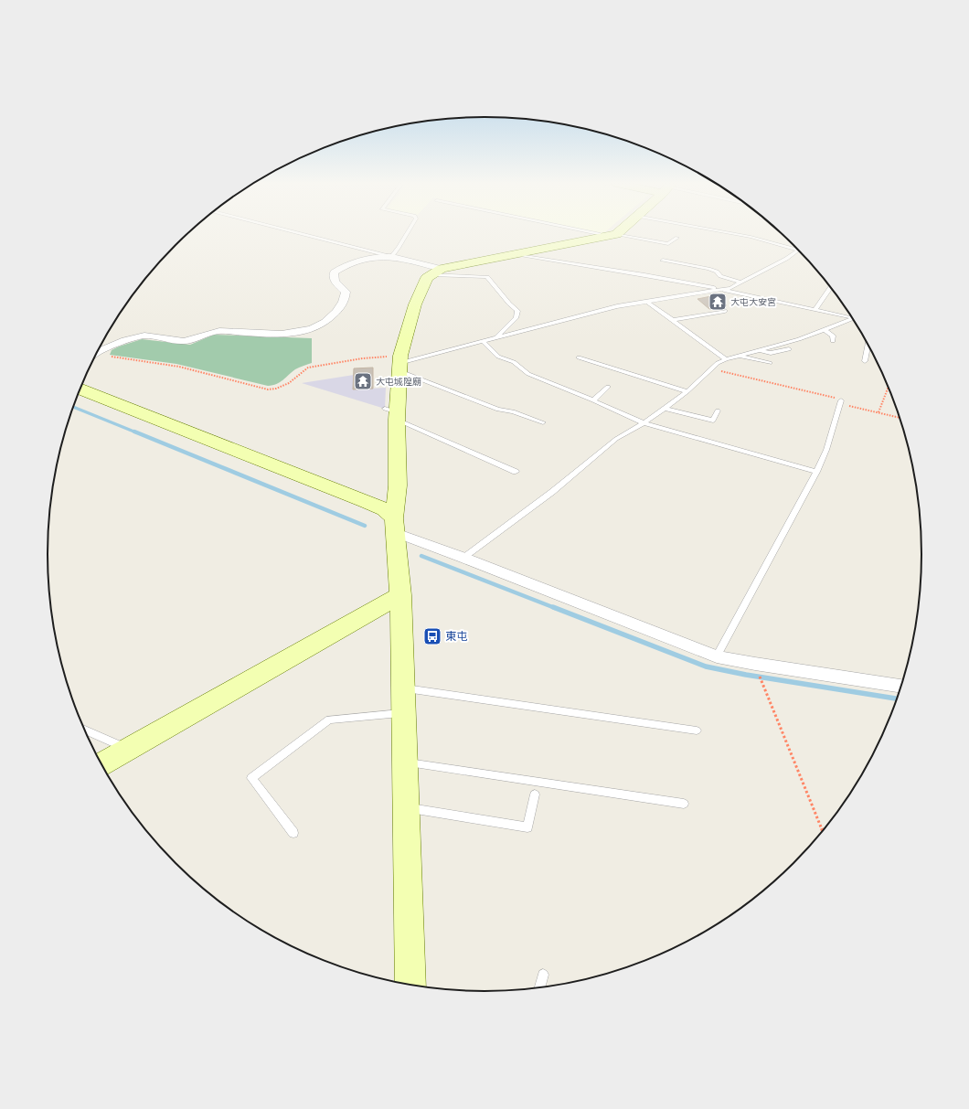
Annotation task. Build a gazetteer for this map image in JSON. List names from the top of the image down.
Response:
{
  "places": {
    "temple": ["大屯大安宮", "大屯城隍廟"],
    "bus stop": ["東屯"]
  }
}
